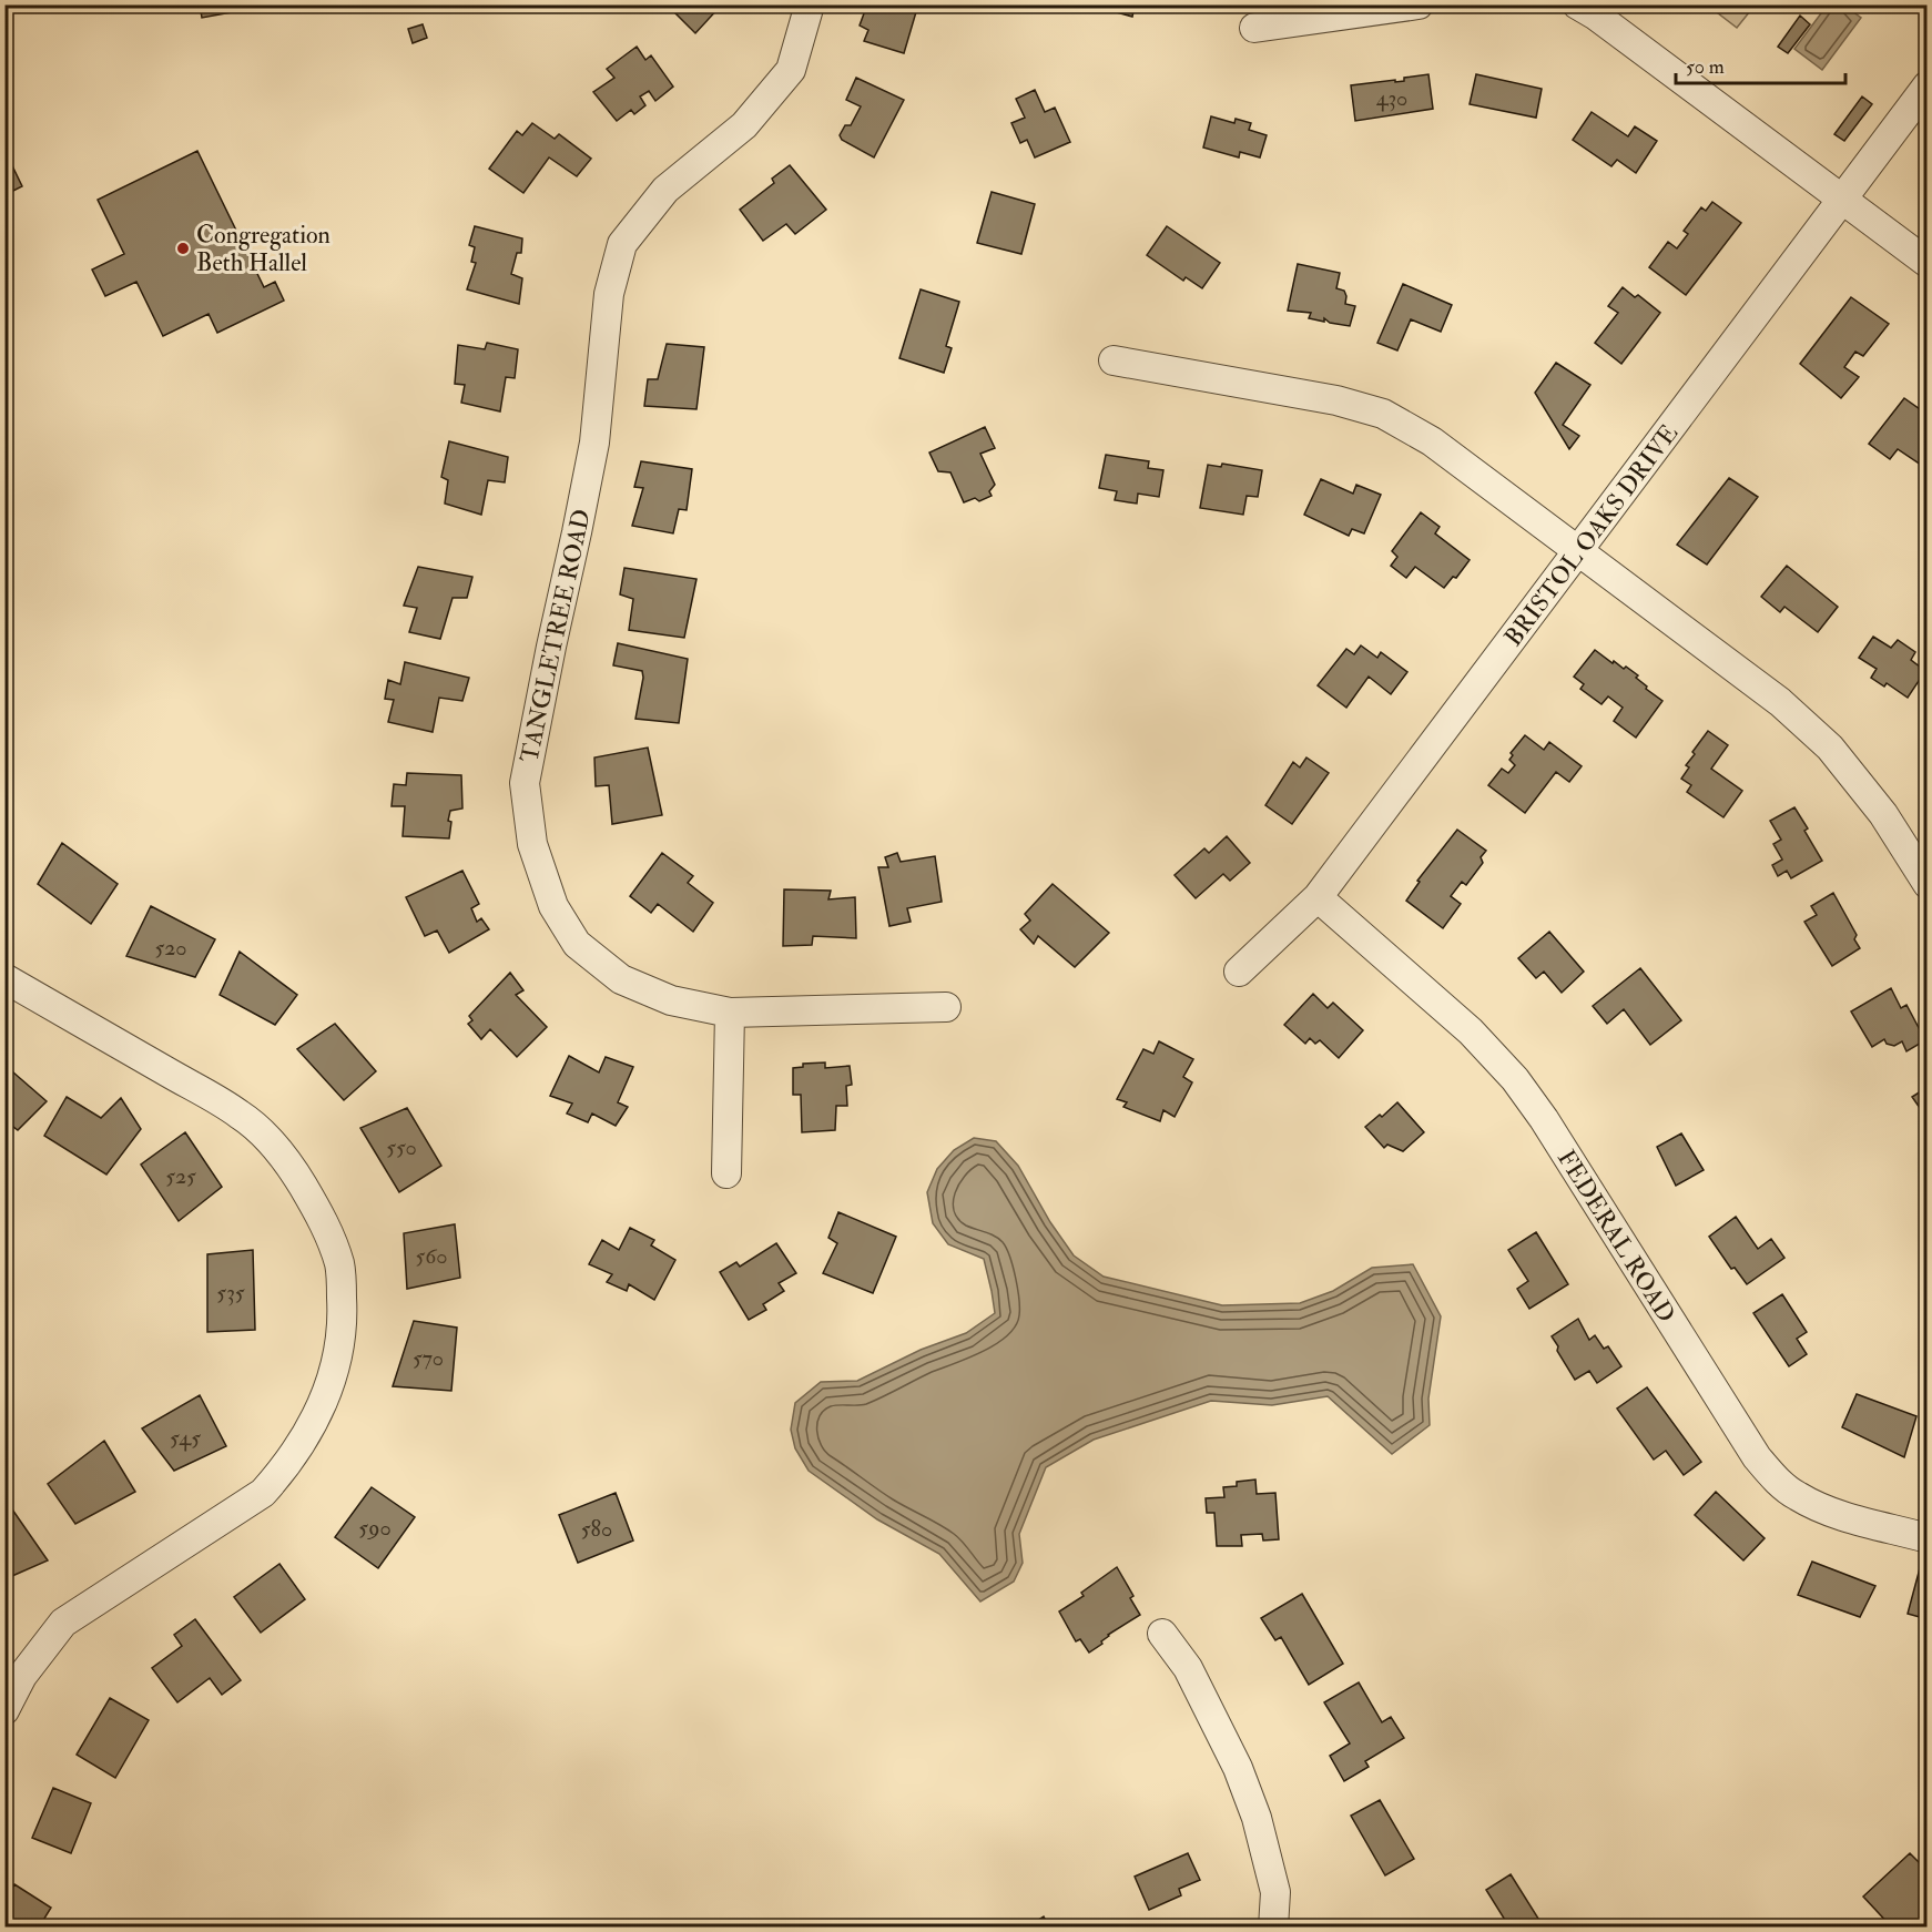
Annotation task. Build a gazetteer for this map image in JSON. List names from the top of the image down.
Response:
{
  "streets": {
    "street": ["BRISTOL OAKS DRIVE", "TANGLETREE ROAD", "FEDERAL ROAD"]
  },
  "crossings": [
    ["BRISTOL OAKS DRIVE", "FEDERAL ROAD"]
  ],
  "places": ["Congregation Beth Hallel"],
  "house_numbers": [
    "430",
    "520",
    "550",
    "525",
    "560",
    "535",
    "570",
    "545",
    "590",
    "580"
  ],
  "scale_bar": "50 m"
}
